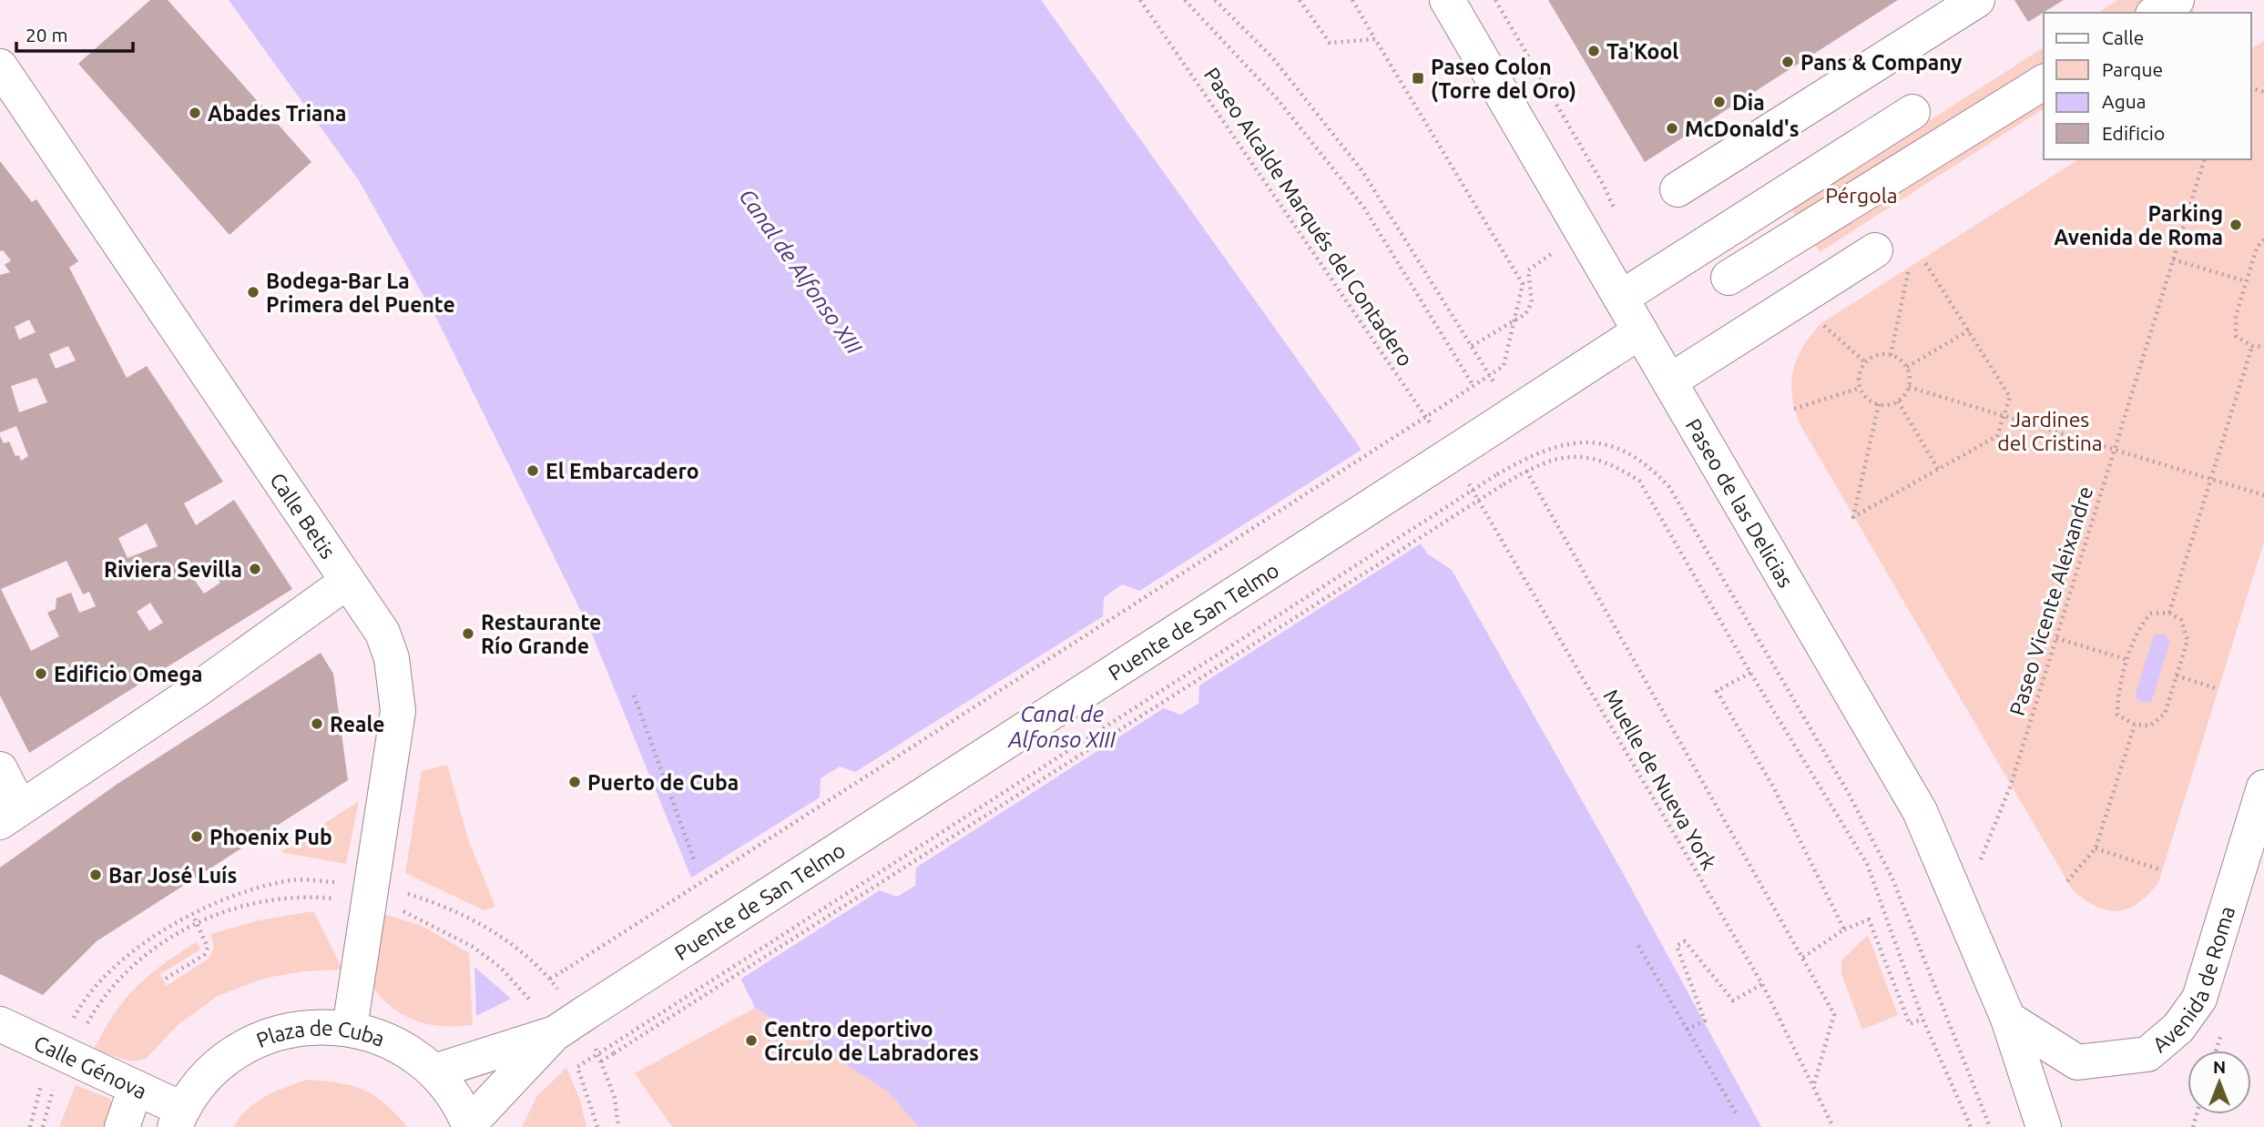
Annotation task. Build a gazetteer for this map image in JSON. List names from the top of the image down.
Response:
{
  "streets": {
    "main road": [
      "Paseo de las Delicias",
      "Calle Betis",
      "Puente de San Telmo",
      "Avenida de Roma",
      "Plaza de Cuba",
      "Calle Génova"
    ],
    "path": ["Paseo Alcalde Marqués del Contadero", "Paseo Vicente Aleixandre", "Muelle de Nueva York"]
  },
  "crossings": [
    ["Paseo de las Delicias", "Paseo Vicente Aleixandre"],
    ["Paseo de las Delicias", "Puente de San Telmo"],
    ["Paseo de las Delicias", "Avenida de Roma"],
    ["Calle Betis", "Plaza de Cuba"],
    ["Puente de San Telmo", "Plaza de Cuba"],
    ["Plaza de Cuba", "Calle Génova"]
  ],
  "water": ["Canal de Alfonso XIII"],
  "parks": ["Pérgola", "Jardines del Cristina"],
  "places": {
    "other": [
      "Ta'Kool",
      "Pans & Company",
      "Dia",
      "Abades Triana",
      "McDonald's",
      "Parking Avenida de Roma",
      "Bodega-Bar La Primera del Puente",
      "El Embarcadero",
      "Riviera Sevilla",
      "Restaurante Río Grande",
      "Edificio Omega",
      "Reale",
      "Puerto de Cuba",
      "Phoenix Pub",
      "Bar José Luís",
      "Centro deportivo Círculo de Labradores"
    ],
    "transit": ["Paseo Colon (Torre del Oro)"]
  },
  "legend": [
    "Calle",
    "Parque",
    "Agua",
    "Edificio"
  ],
  "scale_bar": "20 m",
  "north": "top"
}
